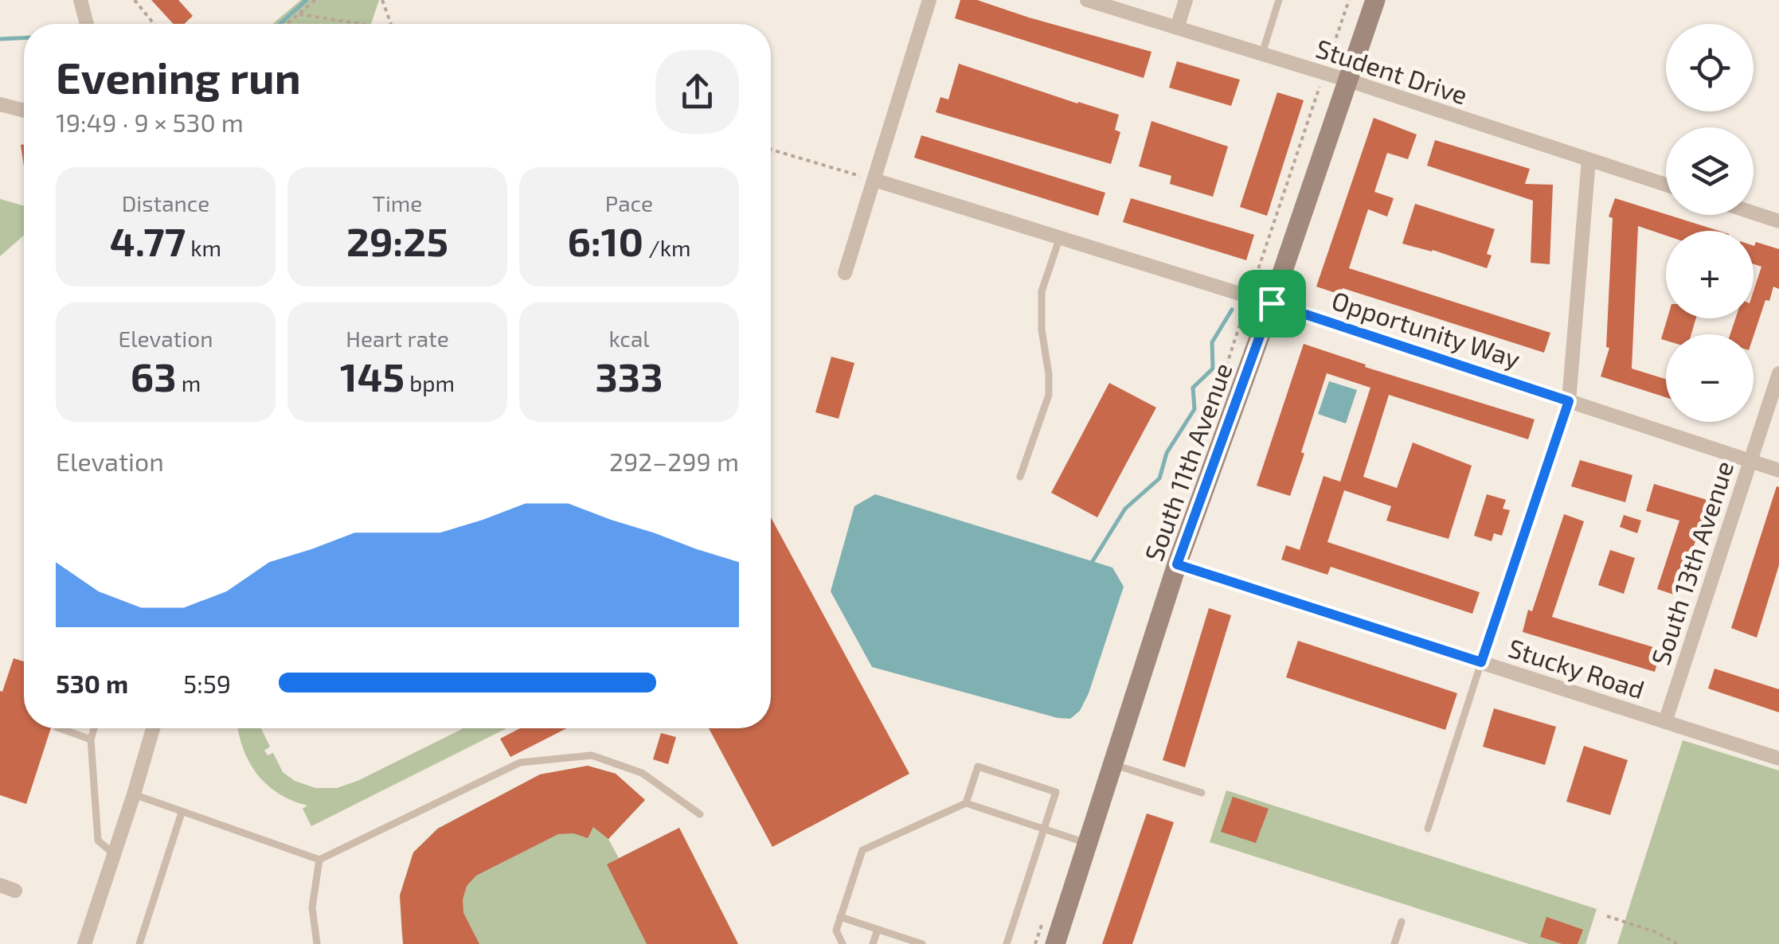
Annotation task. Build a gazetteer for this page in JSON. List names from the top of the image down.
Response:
{
  "streets": {
    "street": [
      "Student Drive",
      "Opportunity Way",
      "South 11th Avenue",
      "South 13th Avenue",
      "Stucky Road"
    ]
  },
  "crossings": [
    ["Student Drive", "South 11th Avenue"],
    ["Opportunity Way", "South 11th Avenue"],
    ["Opportunity Way", "South 13th Avenue"],
    ["South 11th Avenue", "Stucky Road"],
    ["South 13th Avenue", "Stucky Road"]
  ],
  "page": {
    "map_buttons": ["+", "−"],
    "heading": ["Evening run", "19:49 · 9 × 530 m"],
    "stats": [
      ["Distance", "4.77 km"],
      ["Time", "29:25"],
      ["Pace", "6:10 /km"],
      ["Elevation", "63 m"],
      ["Heart rate", "145 bpm"],
      ["kcal", "333"]
    ],
    "chart": ["Elevation", "292–299 m"],
    "list": [
      {
        "name": "530 m",
        "note": "5:59"
      }
    ]
  }
}
